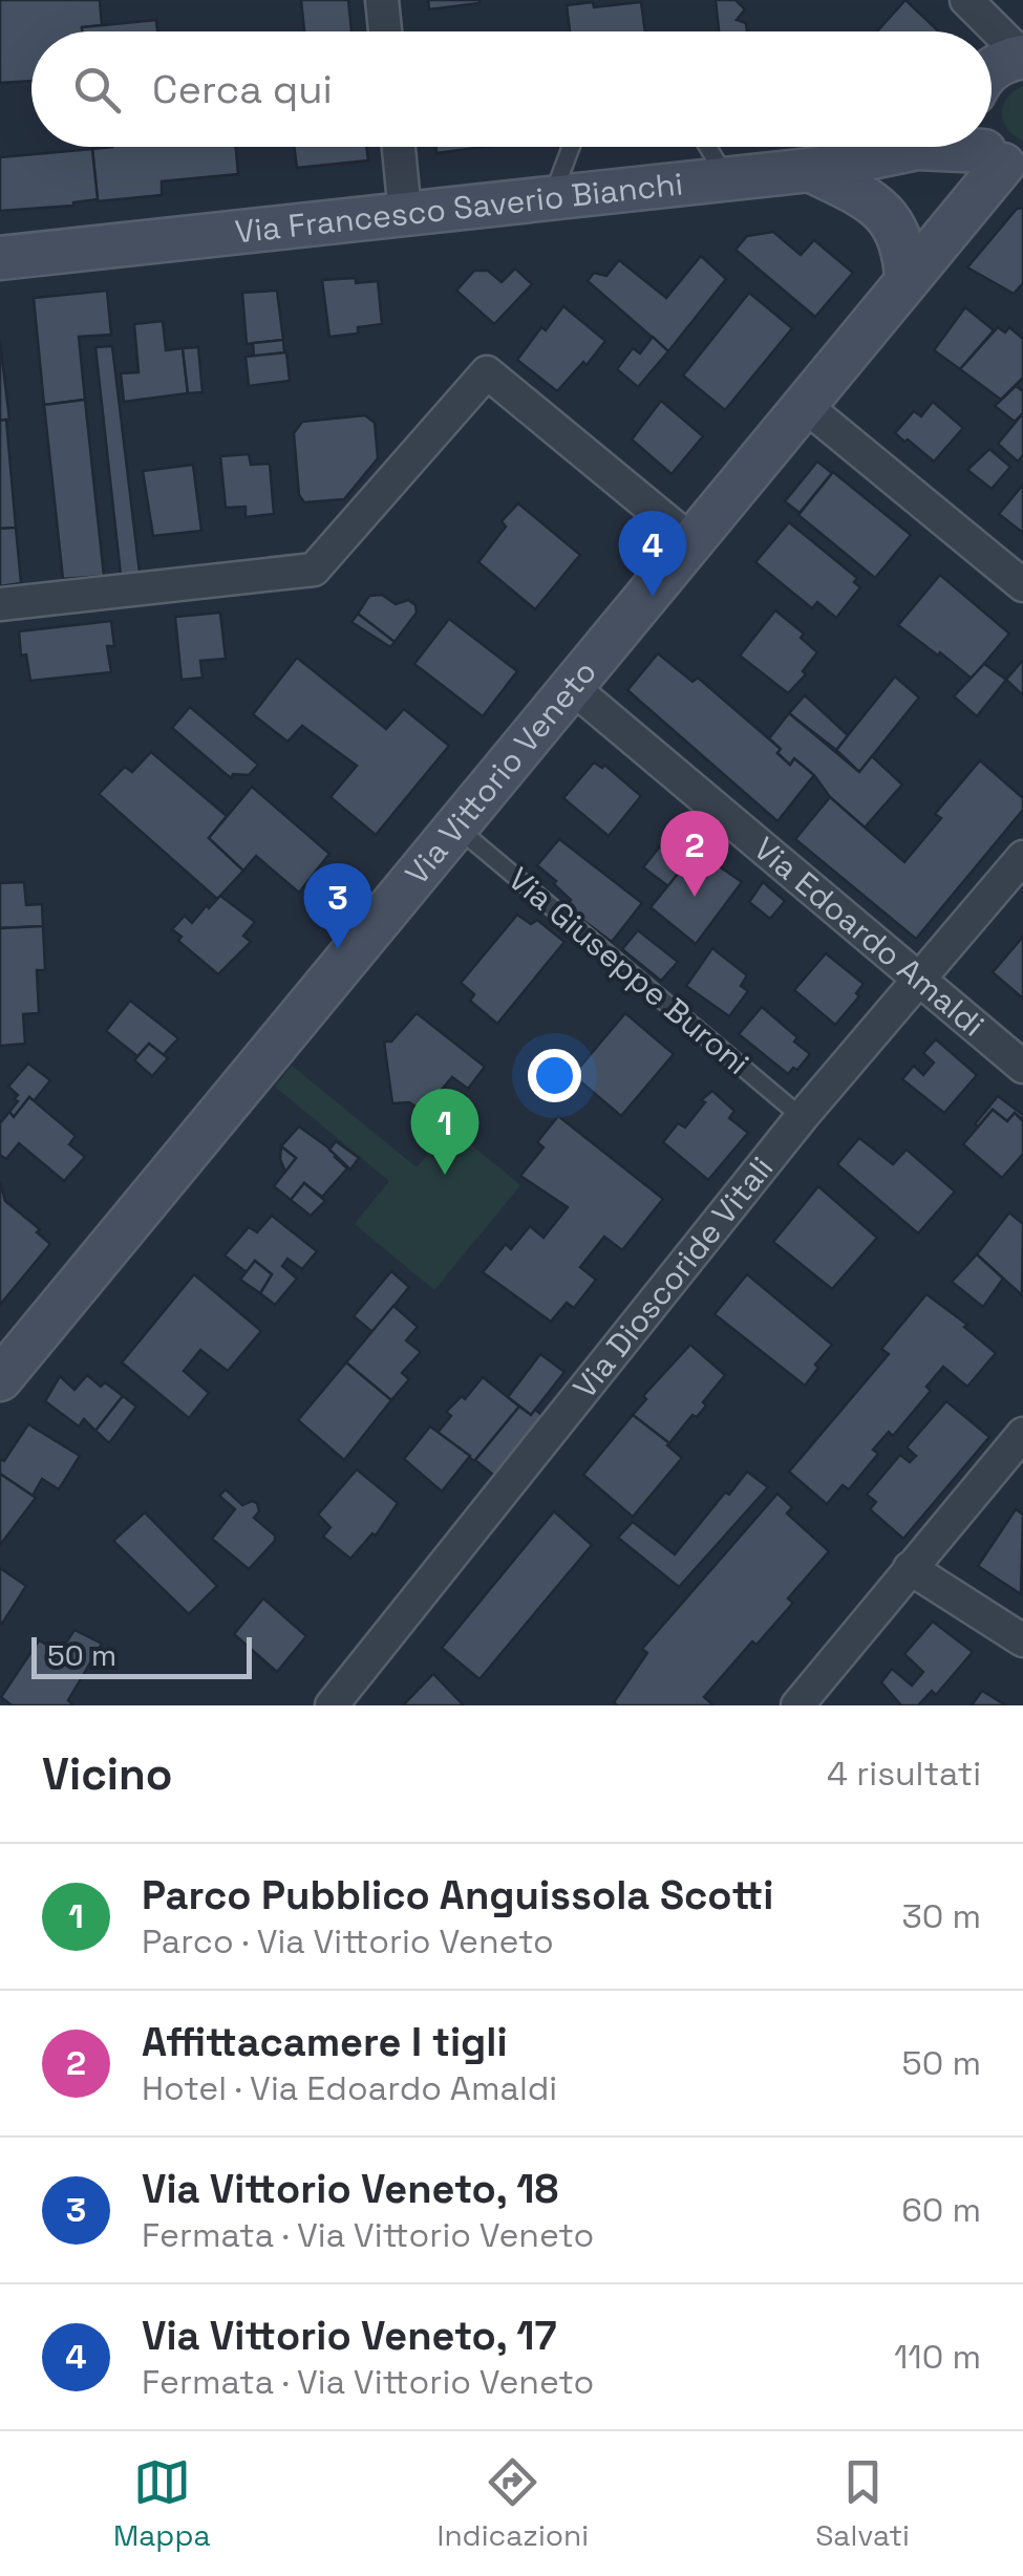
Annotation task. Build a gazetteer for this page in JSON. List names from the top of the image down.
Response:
{
  "streets": {
    "main road": ["Via Francesco Saverio Bianchi", "Via Vittorio Veneto"],
    "street": ["Via Edoardo Amaldi", "Via Dioscoride Vitali"],
    "lane": ["Via Giuseppe Buroni"]
  },
  "crossings": [
    ["Via Francesco Saverio Bianchi", "Via Vittorio Veneto"],
    ["Via Vittorio Veneto", "Via Edoardo Amaldi"],
    ["Via Vittorio Veneto", "Via Giuseppe Buroni"],
    ["Via Edoardo Amaldi", "Via Dioscoride Vitali"],
    ["Via Giuseppe Buroni", "Via Dioscoride Vitali"]
  ],
  "scale_bar": "50 m",
  "page": {
    "search": "Cerca qui",
    "pins": [
      "4",
      "2",
      "3",
      "1"
    ],
    "scale": "50 m",
    "heading": ["Vicino", "4 risultati"],
    "list": [
      {
        "mark": "1",
        "name": "Parco Pubblico Anguissola Scotti",
        "note": "Parco · Via Vittorio Veneto",
        "value": "30 m"
      },
      {
        "mark": "2",
        "name": "Affittacamere I tigli",
        "note": "Hotel · Via Edoardo Amaldi",
        "value": "50 m"
      },
      {
        "mark": "3",
        "name": "Via Vittorio Veneto, 18",
        "note": "Fermata · Via Vittorio Veneto",
        "value": "60 m"
      },
      {
        "mark": "4",
        "name": "Via Vittorio Veneto, 17",
        "note": "Fermata · Via Vittorio Veneto",
        "value": "110 m"
      }
    ],
    "nav": ["Mappa", "Indicazioni", "Salvati"]
  }
}
